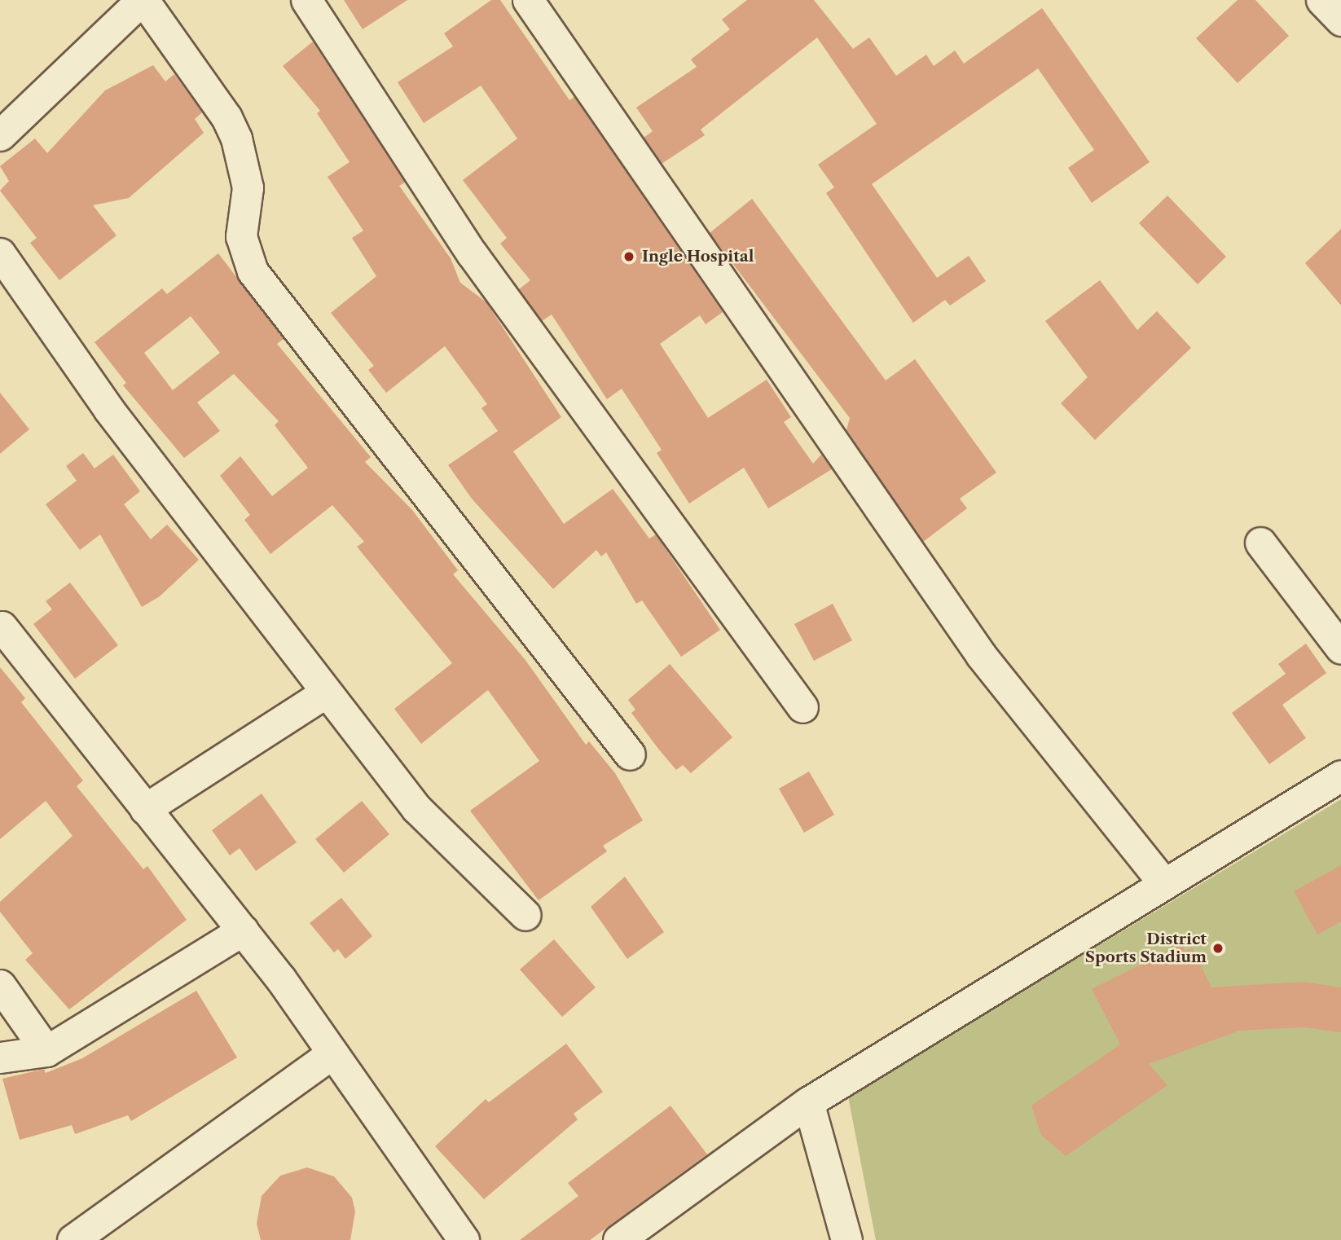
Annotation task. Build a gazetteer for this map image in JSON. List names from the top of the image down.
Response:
{
  "places": ["Ingle Hospital", "District Sports Stadium"]
}
